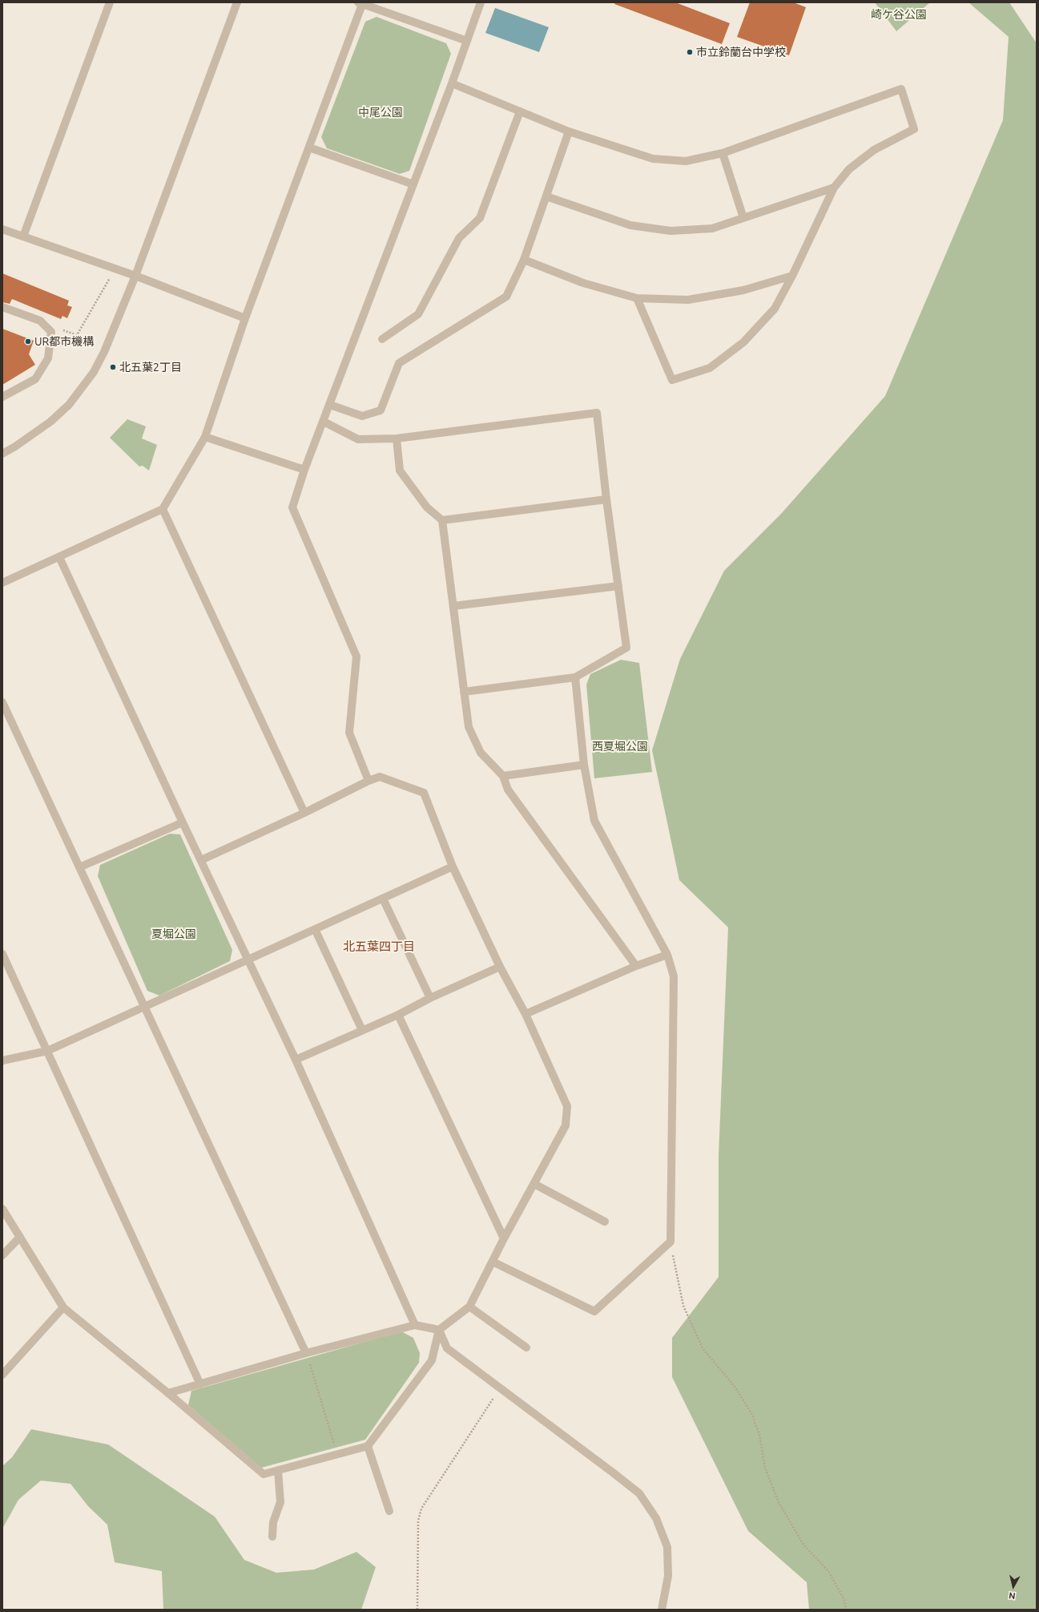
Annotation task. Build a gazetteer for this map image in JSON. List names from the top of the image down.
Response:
{
  "districts": ["北五葉四丁目"],
  "parks": [
    "崎ケ谷公園",
    "中尾公園",
    "西夏堀公園",
    "夏堀公園"
  ],
  "places": ["市立鈴蘭台中学校", "UR都市機構", "北五葉2丁目"],
  "north": "bottom"
}
